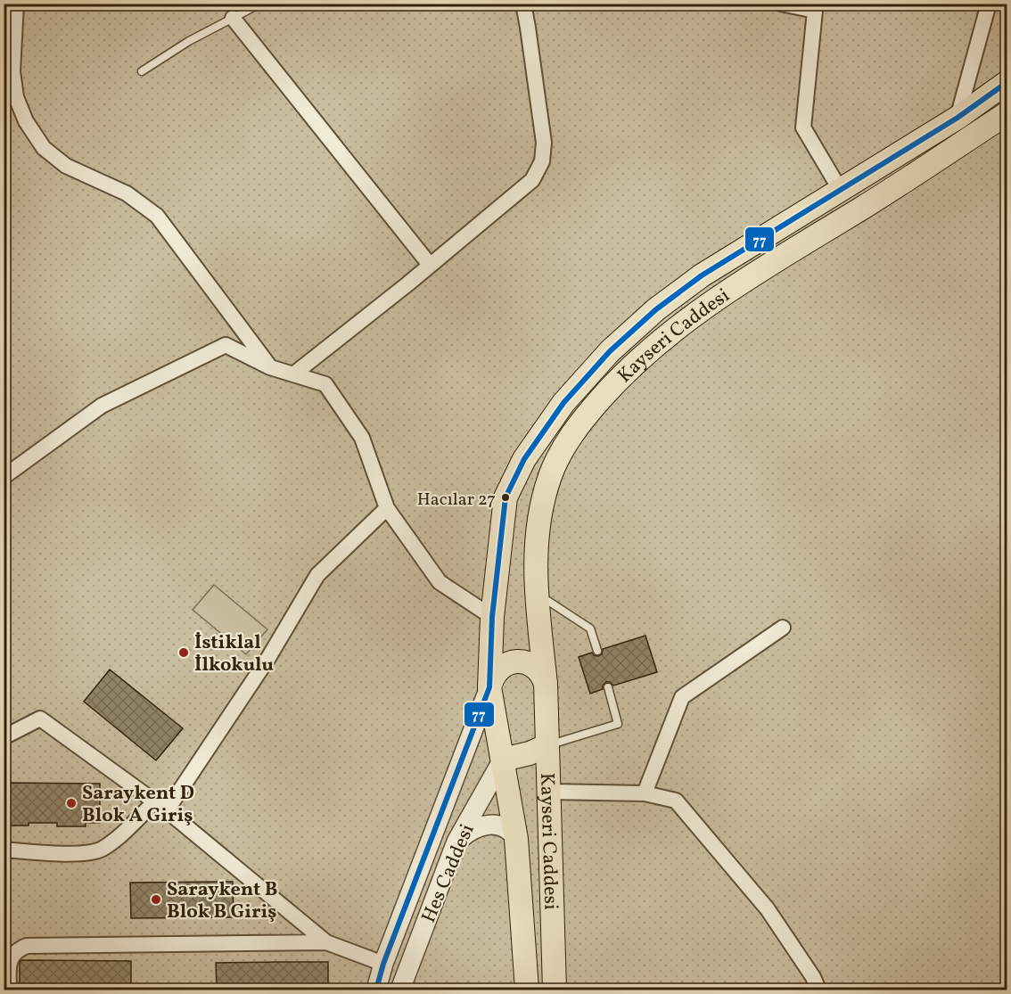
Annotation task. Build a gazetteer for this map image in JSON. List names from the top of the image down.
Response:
{
  "streets": {
    "main road": ["Kayseri Caddesi"],
    "street": ["Hes Caddesi"]
  },
  "crossings": [
    ["Kayseri Caddesi", "Hes Caddesi"]
  ],
  "places": [
    "Hacılar 27",
    "İstiklal İlkokulu",
    "Saraykent D Blok A Giriş",
    "Saraykent B Blok B Giriş"
  ],
  "lines": ["transit line 77"]
}
